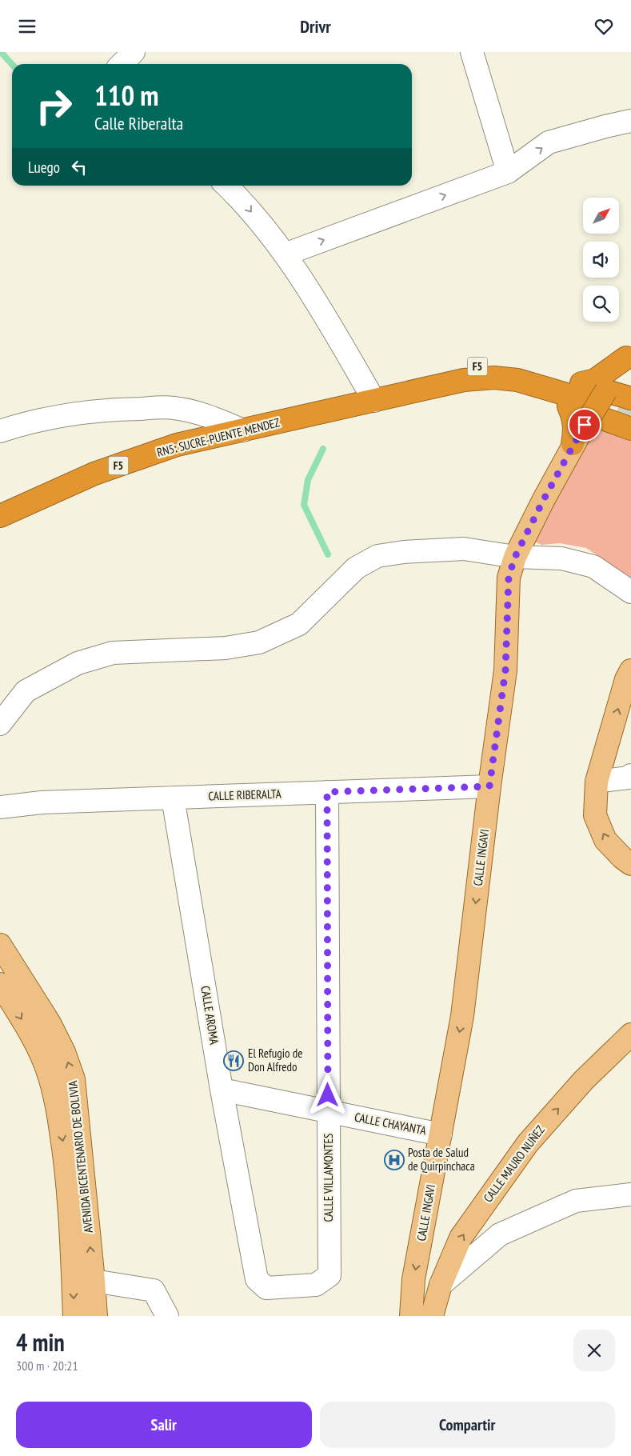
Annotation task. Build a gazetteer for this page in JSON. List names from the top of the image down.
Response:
{
  "streets": {
    "highway": ["F5", "RN5: SUCRE-PUENTE MENDEZ"],
    "main road": ["CALLE INGAVI", "AVENIDA BICENTENARIO DE BOLIVIA", "CALLE MAURO NUÑEZ"],
    "street": [
      "CALLE RIBERALTA",
      "CALLE AROMA",
      "CALLE CHAYANTA",
      "CALLE VILLAMONTES"
    ]
  },
  "crossings": [
    ["F5", "RN5: SUCRE-PUENTE MENDEZ"],
    ["F5", "CALLE INGAVI"],
    ["CALLE RIBERALTA", "CALLE INGAVI"],
    ["CALLE RIBERALTA", "CALLE AROMA"],
    ["CALLE RIBERALTA", "CALLE VILLAMONTES"],
    ["CALLE INGAVI", "CALLE CHAYANTA"],
    ["CALLE AROMA", "CALLE CHAYANTA"],
    ["CALLE AROMA", "CALLE VILLAMONTES"],
    ["CALLE CHAYANTA", "CALLE VILLAMONTES"]
  ],
  "one_way": ["CALLE INGAVI", "CALLE MAURO NUÑEZ"],
  "places": {
    "restaurant": ["El Refugio de Don Alfredo"],
    "hospital": ["Posta de Salud de Quirpinchaca"]
  },
  "north": "top right",
  "page": {
    "header": "Drivr",
    "turn": ["110 m", "Calle Riberalta"],
    "then": "Luego",
    "heading": ["4 min", "300 m · 20:21"],
    "buttons": ["Salir", "Compartir"]
  }
}
